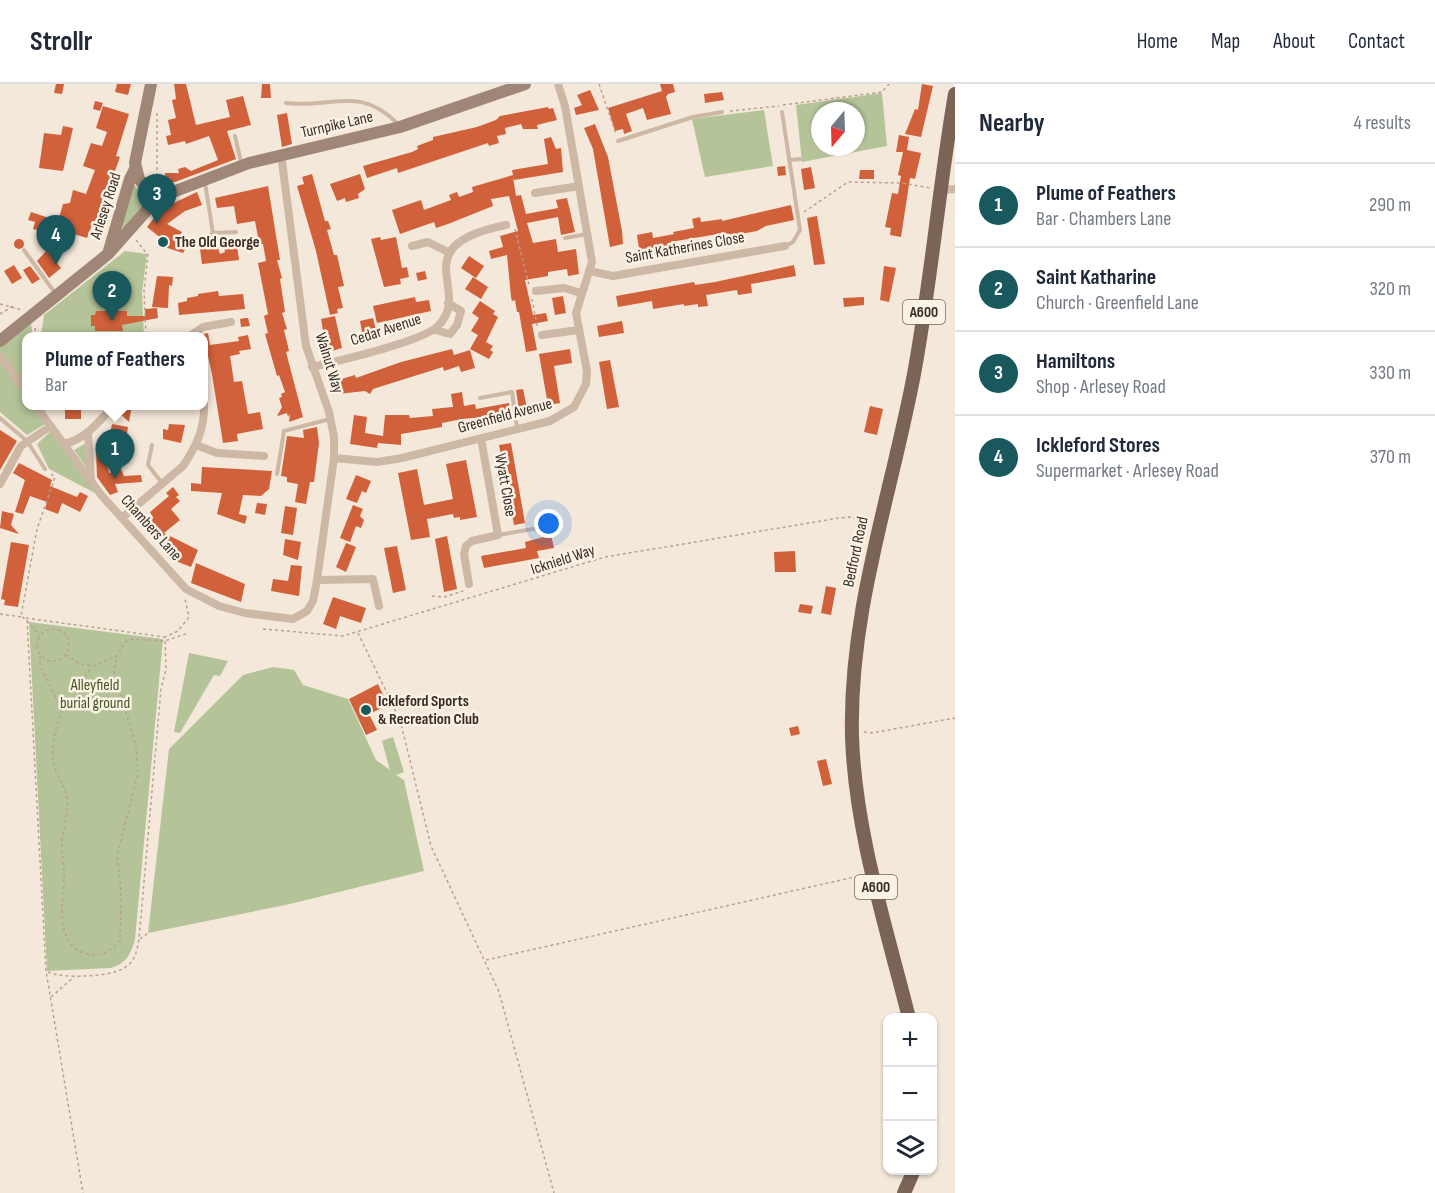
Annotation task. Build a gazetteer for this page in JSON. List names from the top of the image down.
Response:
{
  "streets": {
    "main road": ["A600", "Bedford Road"],
    "street": [
      "Turnpike Lane",
      "Arlesey Road",
      "Saint Katherines Close",
      "Cedar Avenue",
      "Walnut Way",
      "Greenfield Avenue",
      "Wyatt Close",
      "Chambers Lane"
    ],
    "path": ["Icknield Way"]
  },
  "crossings": [
    ["Turnpike Lane", "Arlesey Road"],
    ["Turnpike Lane", "Walnut Way"],
    ["Saint Katherines Close", "Greenfield Avenue"],
    ["Cedar Avenue", "Walnut Way"],
    ["Walnut Way", "Greenfield Avenue"],
    ["Walnut Way", "Chambers Lane"],
    ["Greenfield Avenue", "Wyatt Close"]
  ],
  "parks": ["Alleyfield burial ground"],
  "places": ["The Old George", "Ickleford Sports & Recreation Club"],
  "north": "bottom",
  "page": {
    "header": "Strollr",
    "nav": [
      "Home",
      "Map",
      "About",
      "Contact"
    ],
    "heading": ["Nearby", "4 results"],
    "list": [
      {
        "mark": "1",
        "name": "Plume of Feathers",
        "note": "Bar · Chambers Lane",
        "value": "290 m"
      },
      {
        "mark": "2",
        "name": "Saint Katharine",
        "note": "Church · Greenfield Lane",
        "value": "320 m"
      },
      {
        "mark": "3",
        "name": "Hamiltons",
        "note": "Shop · Arlesey Road",
        "value": "330 m"
      },
      {
        "mark": "4",
        "name": "Ickleford Stores",
        "note": "Supermarket · Arlesey Road",
        "value": "370 m"
      }
    ],
    "pins": [
      "3",
      "4",
      "2",
      "1"
    ],
    "popup": ["Plume of Feathers", "Bar"],
    "map_buttons": ["+", "−"]
  }
}
